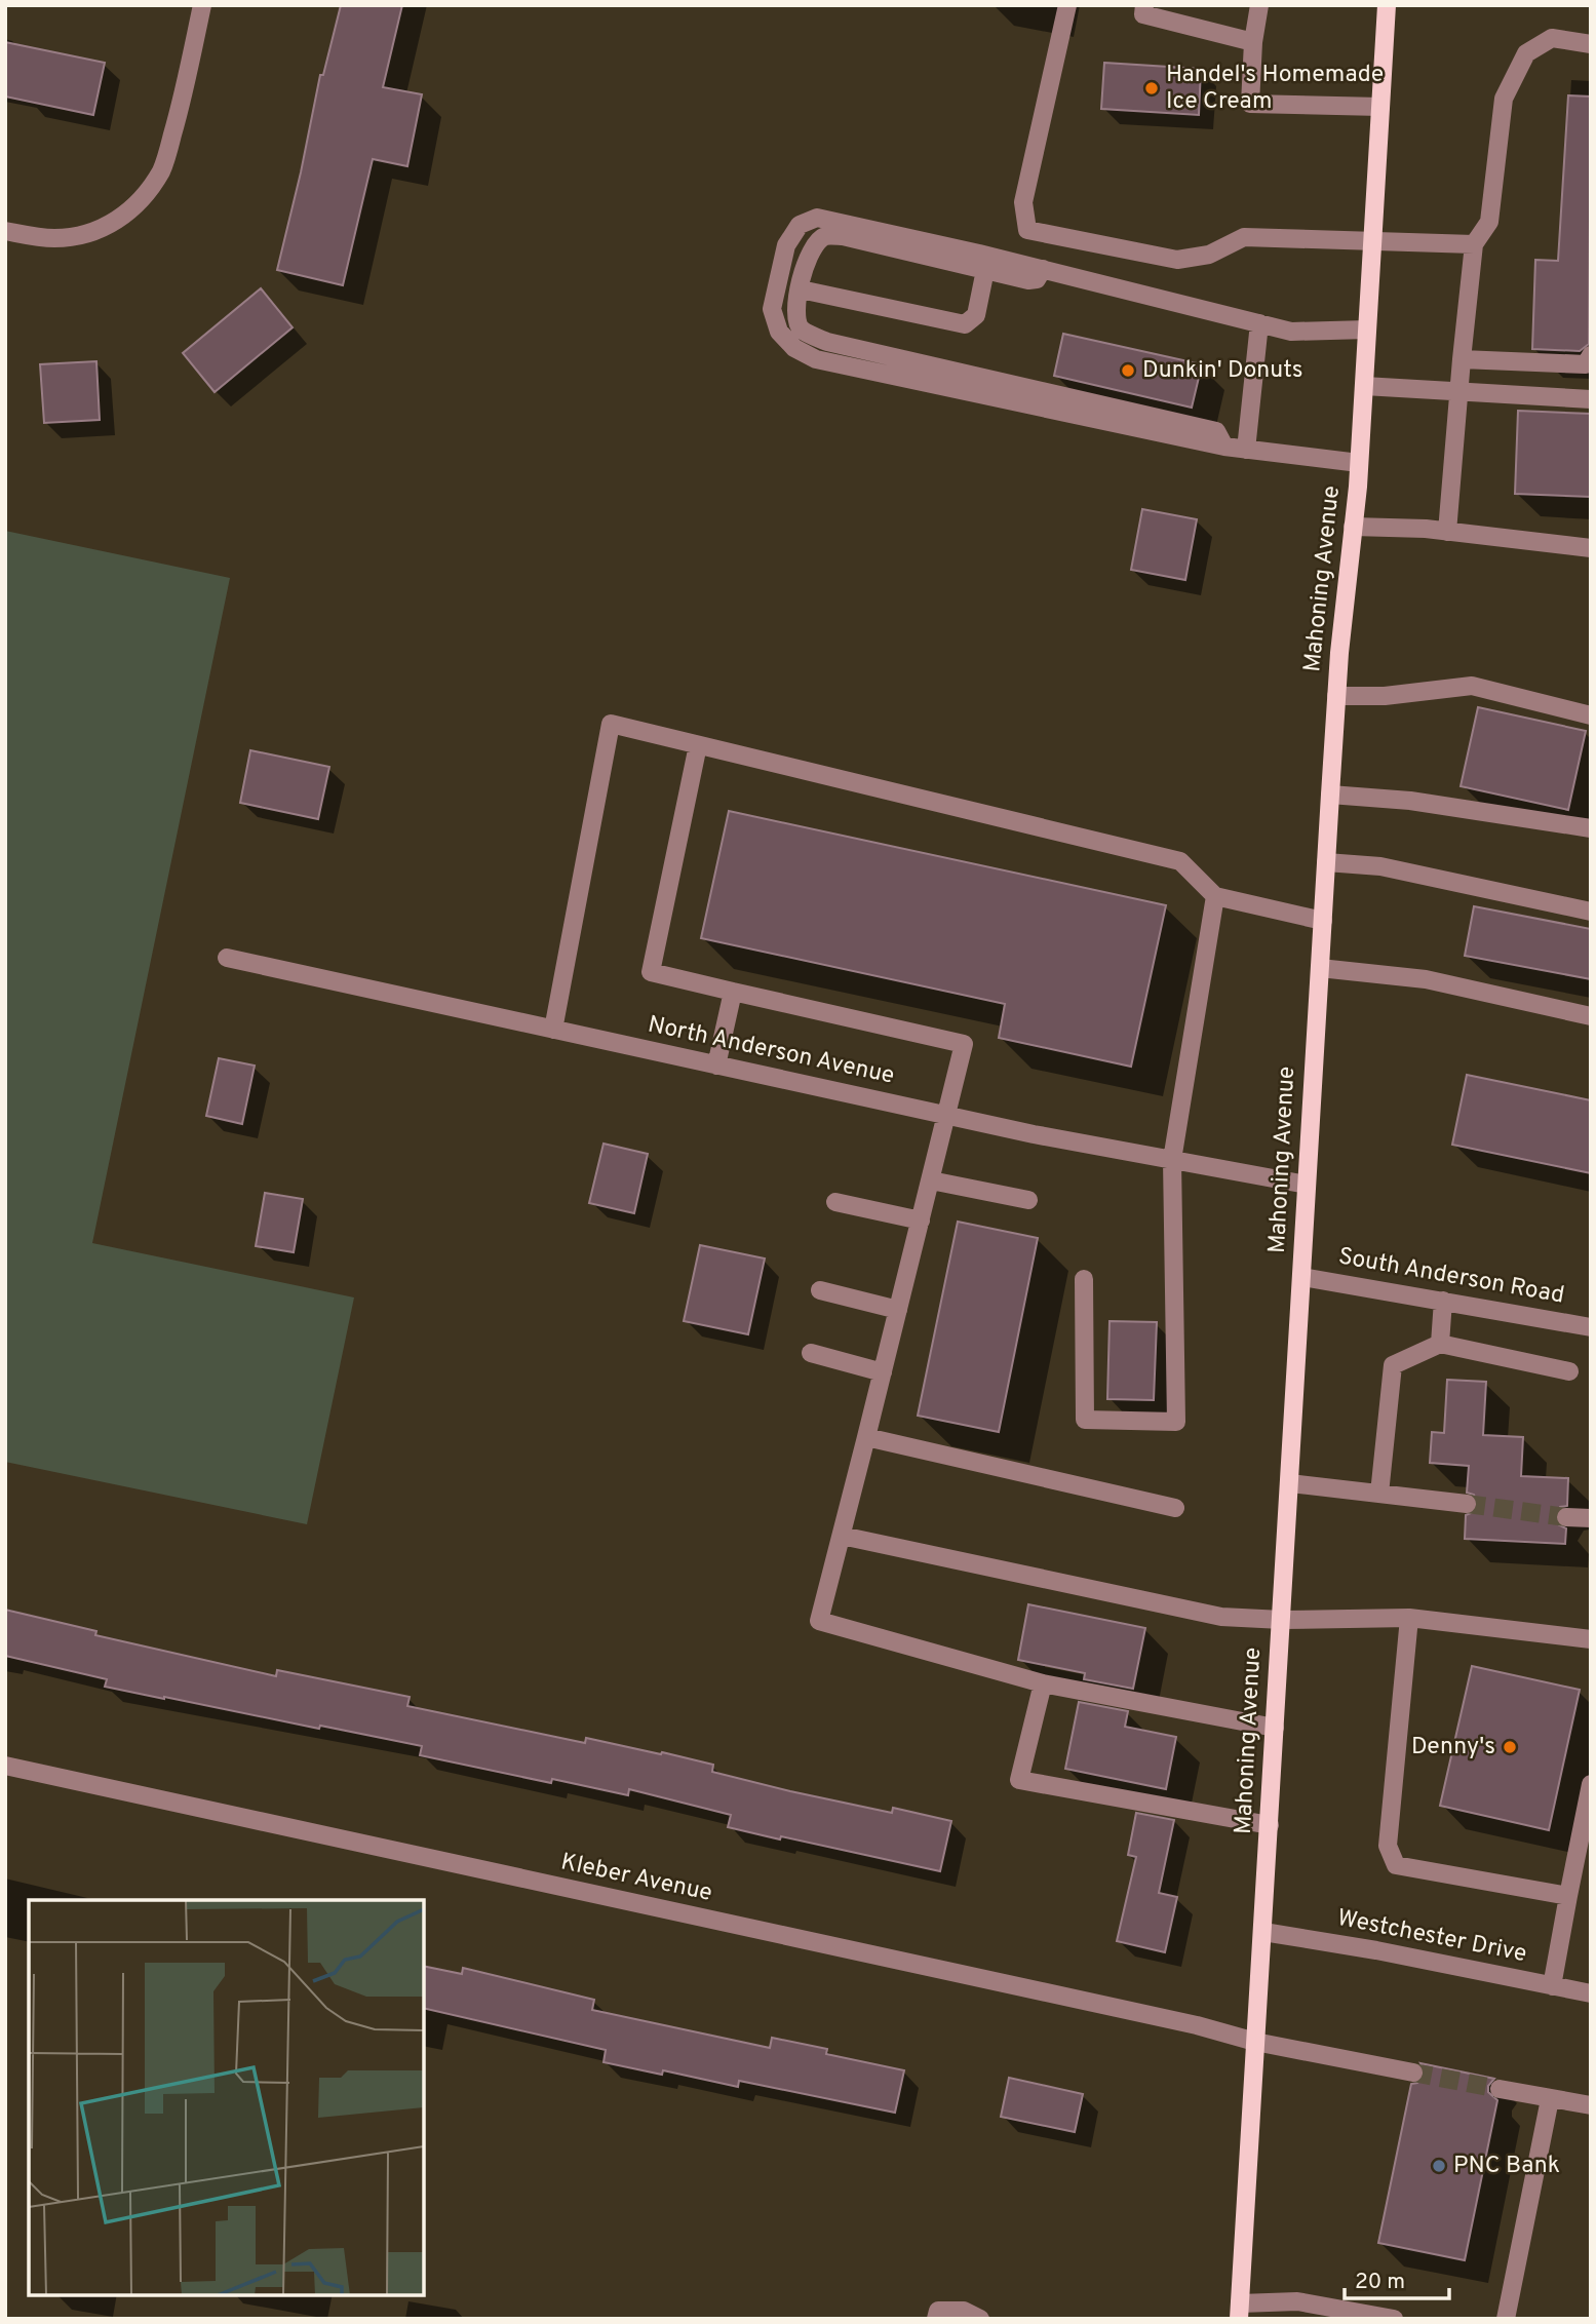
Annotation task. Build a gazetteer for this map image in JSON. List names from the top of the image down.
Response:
{
  "streets": {
    "main road": ["Mahoning Avenue"],
    "street": [
      "North Anderson Avenue",
      "South Anderson Road",
      "Kleber Avenue",
      "Westchester Drive"
    ]
  },
  "crossings": [
    ["Mahoning Avenue", "North Anderson Avenue"],
    ["Mahoning Avenue", "South Anderson Road"],
    ["Mahoning Avenue", "Kleber Avenue"],
    ["Mahoning Avenue", "Westchester Drive"]
  ],
  "places": [
    "Handel's Homemade Ice Cream",
    "Dunkin' Donuts",
    "Denny's",
    "PNC Bank"
  ],
  "scale_bar": "20 m"
}
